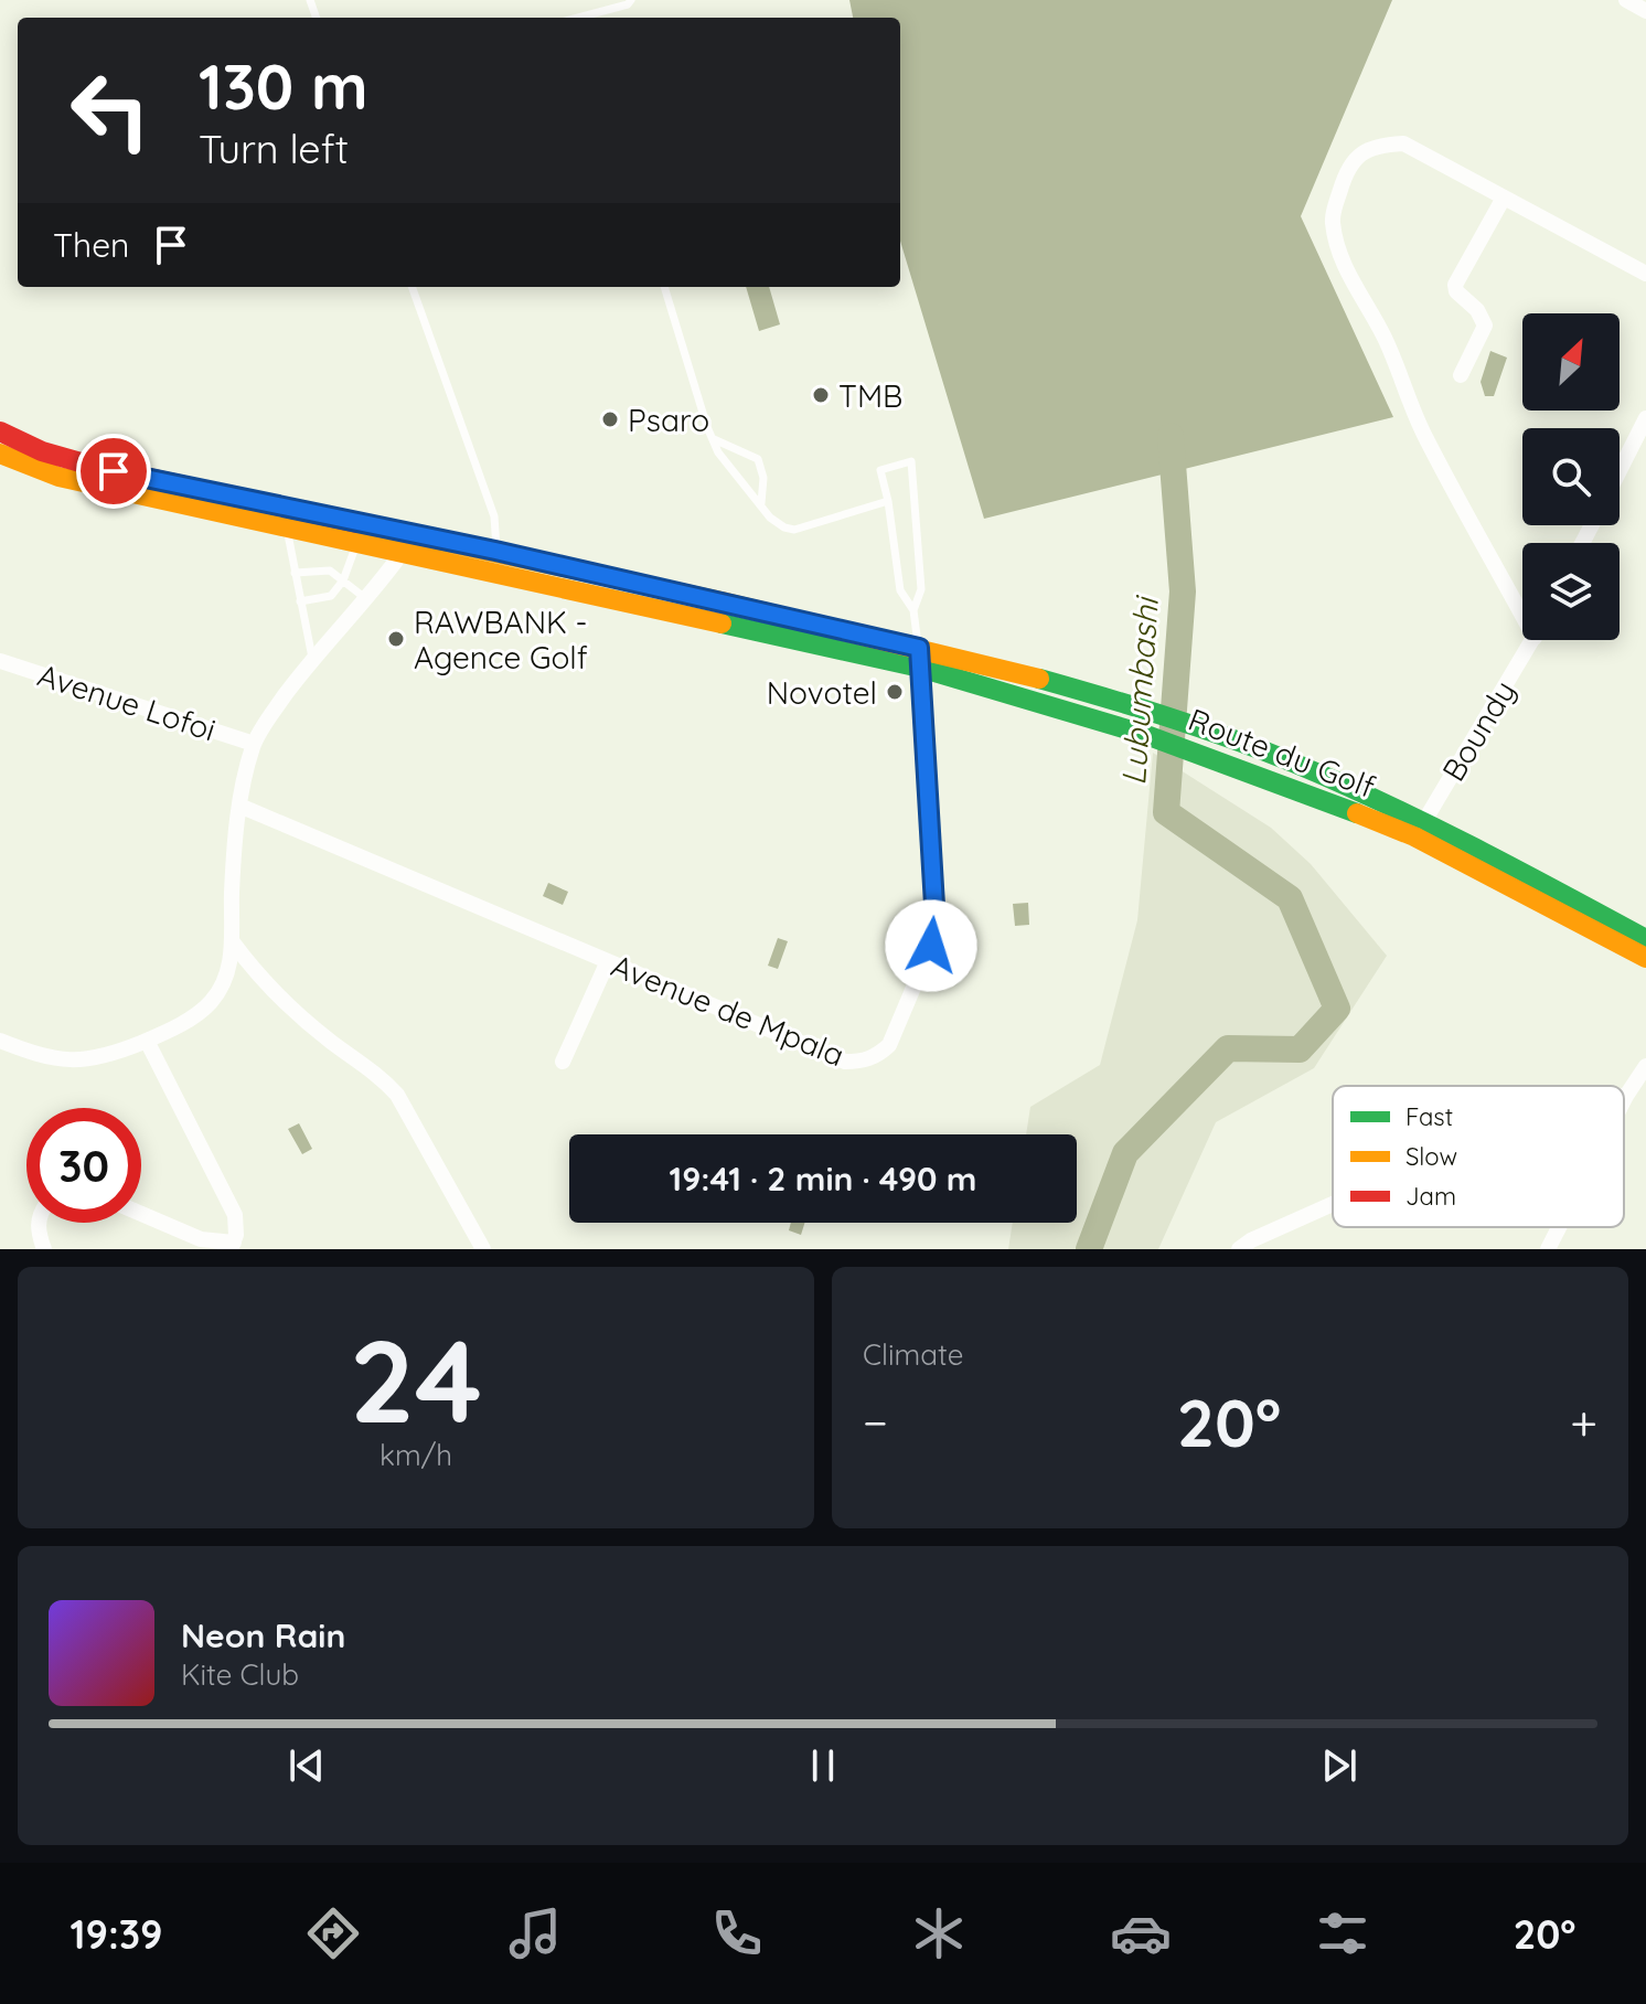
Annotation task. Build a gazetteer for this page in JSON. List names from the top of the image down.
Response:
{
  "streets": {
    "main road": ["Route du Golf"],
    "street": ["Avenue Lofoi", "Boundy", "Avenue de Mpala"]
  },
  "crossings": [
    ["Boundy", "Route du Golf"],
    ["Route du Golf", "Avenue de Mpala"]
  ],
  "water": ["Lubumbashi"],
  "places": [
    "TMB",
    "Psaro",
    "RAWBANK - Agence Golf",
    "Novotel"
  ],
  "legend": ["Fast", "Slow", "Jam"],
  "north": "top right",
  "page": {
    "turn": ["130 m", "Turn left"],
    "then": "Then",
    "limit": "30",
    "trip": "19:41 · 2 min · 490 m",
    "tile": [
      ["24", "km/h"],
      "Climate"
    ],
    "heat": ["−", "20°", "+"],
    "song": ["Neon Rain", "Kite Club"],
    "tabs": ["19:39", "20°"]
  }
}
